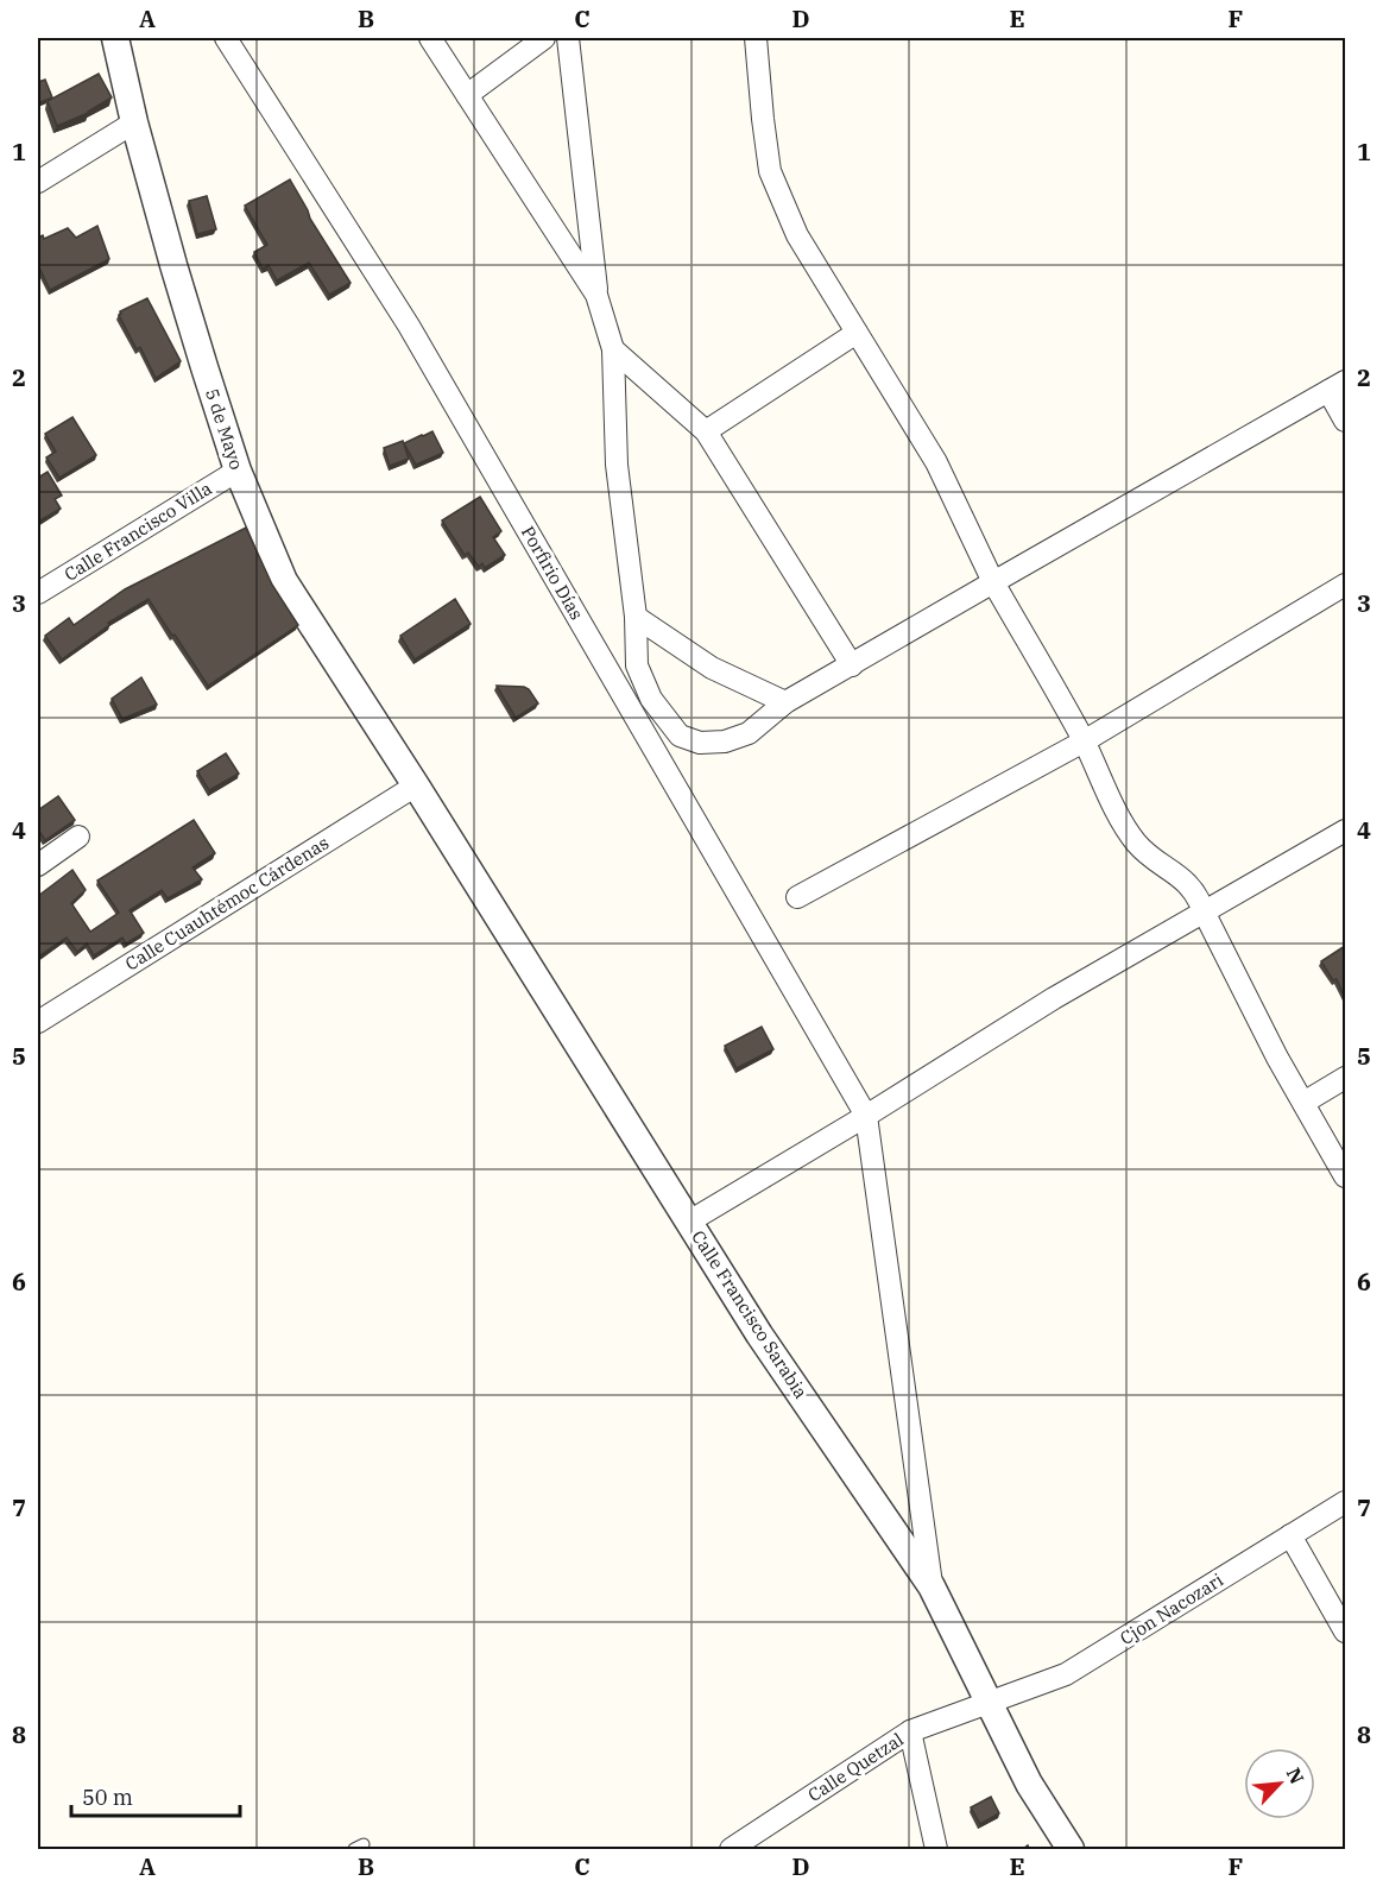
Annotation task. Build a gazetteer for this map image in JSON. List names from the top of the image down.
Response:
{
  "streets": {
    "street": [
      "5 de Mayo",
      "Calle Francisco Villa",
      "Porfirio Días",
      "Calle Cuauhtémoc Cárdenas",
      "Calle Francisco Sarabia",
      "Cjon Nacozari",
      "Calle Quetzal"
    ]
  },
  "crossings": [
    ["5 de Mayo", "Calle Francisco Villa"],
    ["5 de Mayo", "Calle Cuauhtémoc Cárdenas"],
    ["5 de Mayo", "Calle Francisco Sarabia"],
    ["Calle Cuauhtémoc Cárdenas", "Calle Francisco Sarabia"],
    ["Calle Francisco Sarabia", "Cjon Nacozari"],
    ["Calle Francisco Sarabia", "Calle Quetzal"],
    ["Cjon Nacozari", "Calle Quetzal"]
  ],
  "scale_bar": "50 m",
  "north": "top right",
  "grid": {
    "columns": [
      "A",
      "B",
      "C",
      "D",
      "E",
      "F"
    ],
    "rows": [
      "1",
      "2",
      "3",
      "4",
      "5",
      "6",
      "7",
      "8"
    ]
  }
}
